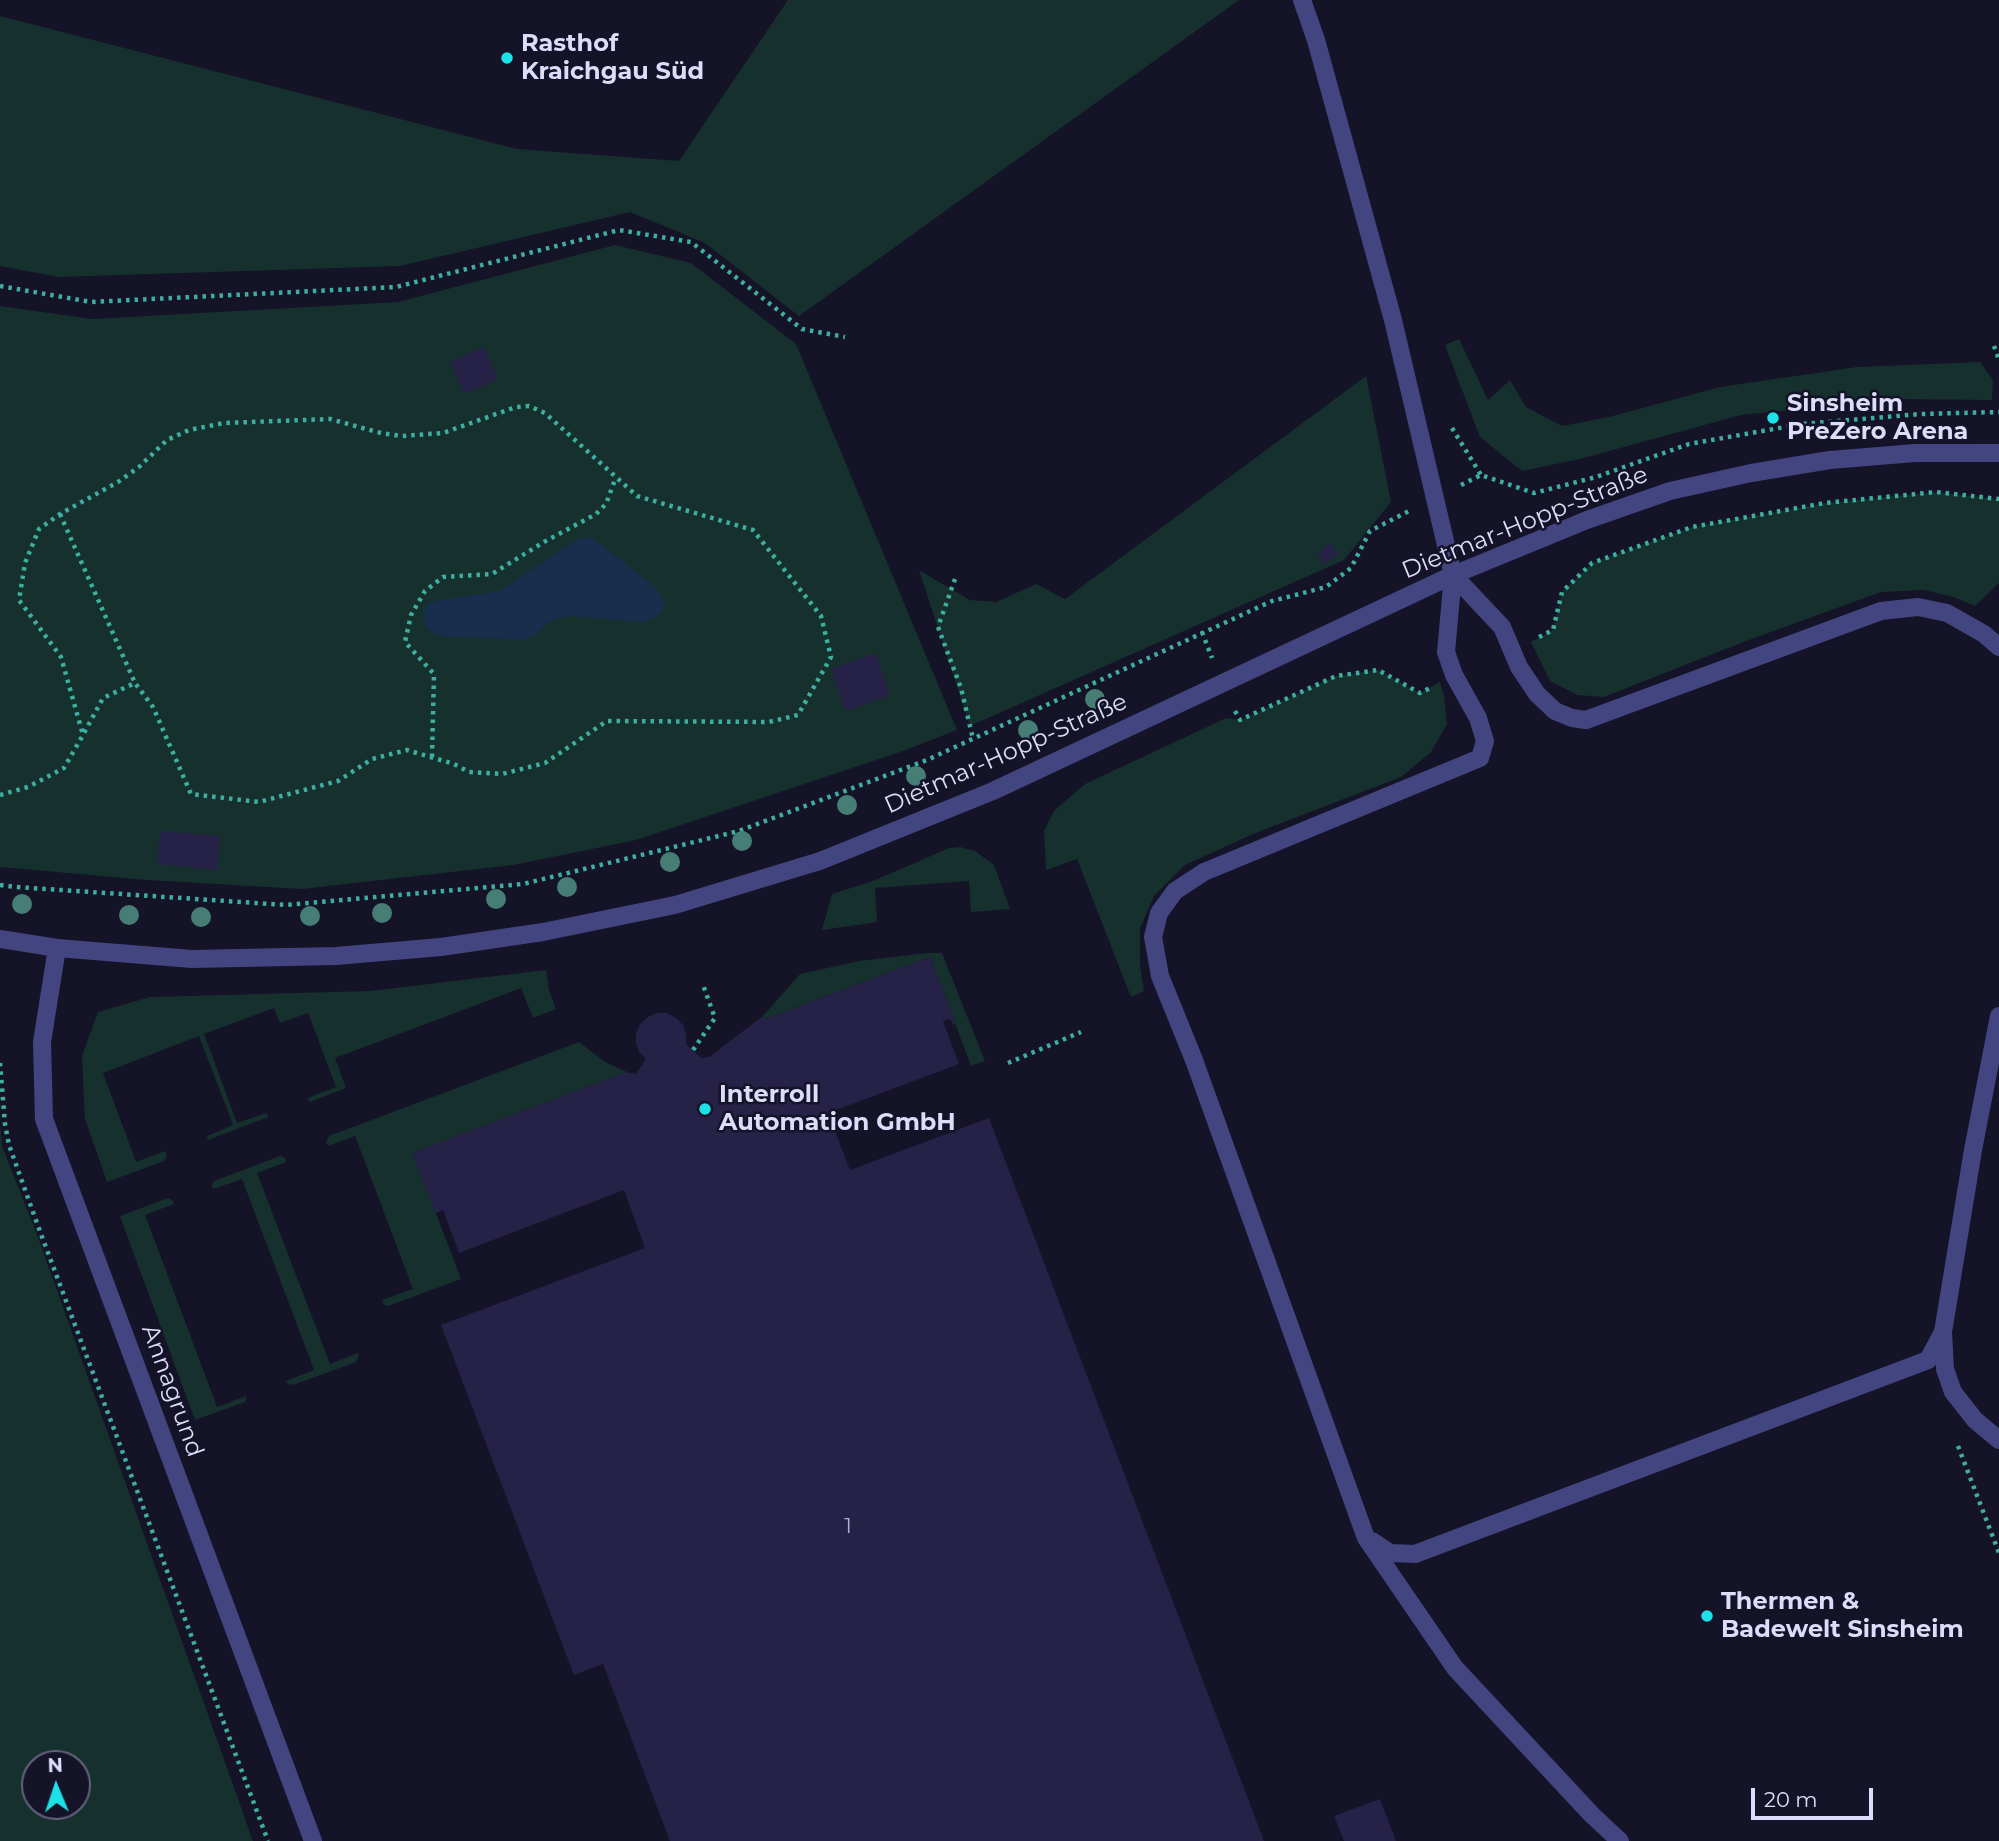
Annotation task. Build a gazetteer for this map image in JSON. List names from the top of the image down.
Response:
{
  "streets": {
    "street": ["Dietmar-Hopp-Straße", "Annagrund"]
  },
  "crossings": [
    ["Dietmar-Hopp-Straße", "Annagrund"]
  ],
  "places": [
    "Rasthof Kraichgau Süd",
    "Sinsheim PreZero Arena",
    "Interroll Automation GmbH",
    "Thermen & Badewelt Sinsheim"
  ],
  "house_numbers": ["1"],
  "scale_bar": "20 m",
  "north": "top"
}
